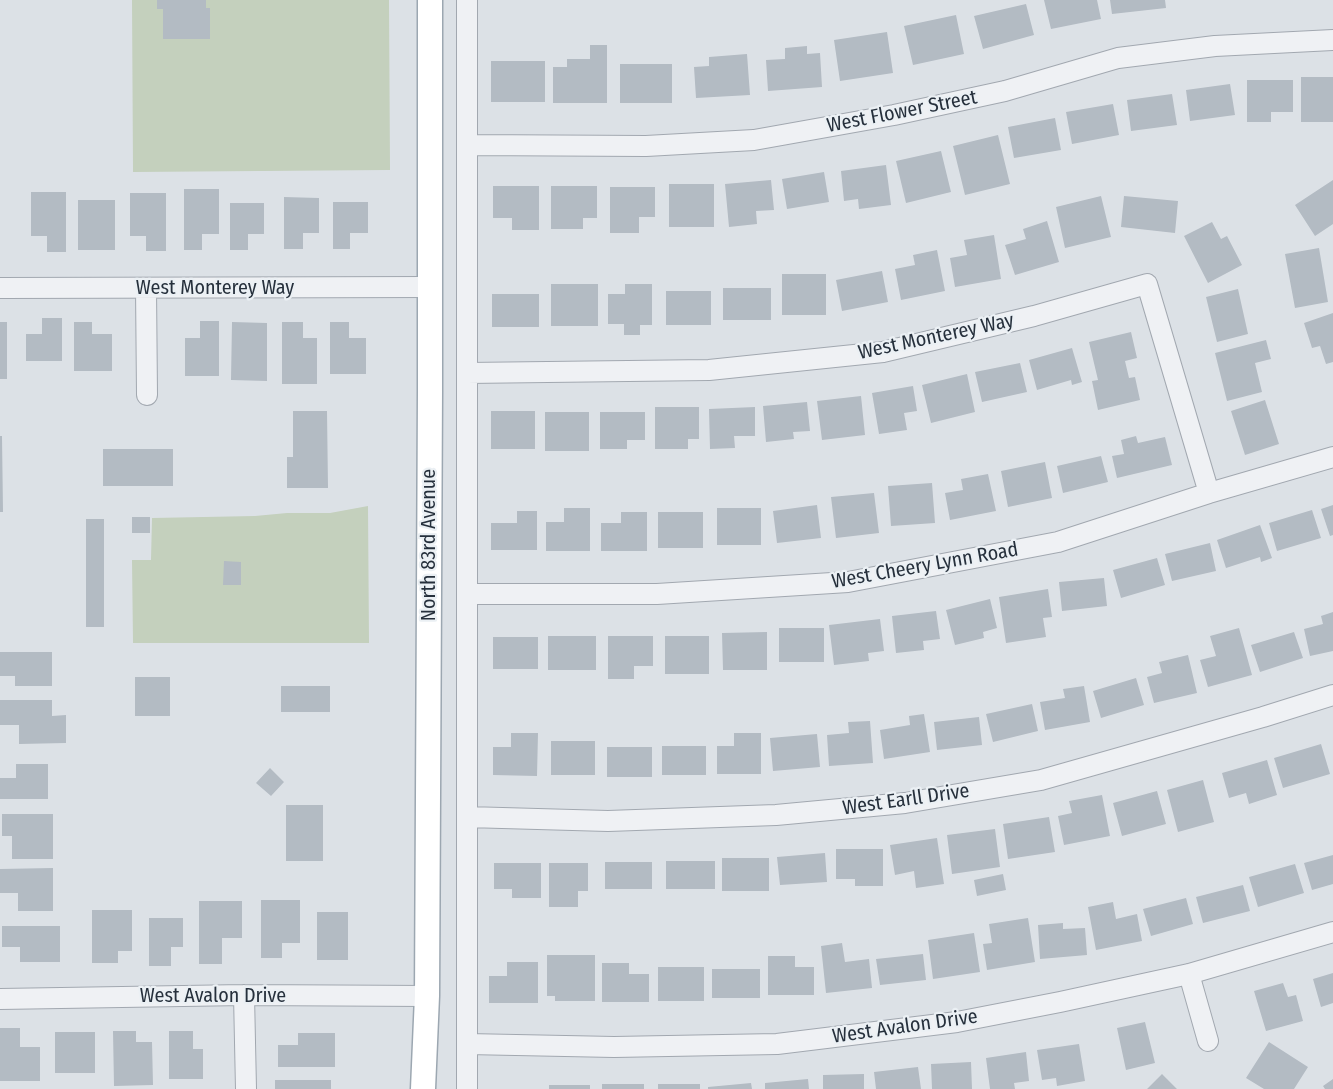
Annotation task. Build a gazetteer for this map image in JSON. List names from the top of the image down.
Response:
{
  "streets": {
    "main road": ["North 83rd Avenue"],
    "street": [
      "West Flower Street",
      "West Monterey Way",
      "West Cheery Lynn Road",
      "West Earll Drive",
      "West Avalon Drive"
    ]
  },
  "crossings": [
    ["West Flower Street", "North 83rd Avenue"],
    ["West Monterey Way", "North 83rd Avenue"],
    ["West Monterey Way", "West Cheery Lynn Road"],
    ["North 83rd Avenue", "West Cheery Lynn Road"],
    ["North 83rd Avenue", "West Earll Drive"],
    ["North 83rd Avenue", "West Avalon Drive"]
  ]
}
